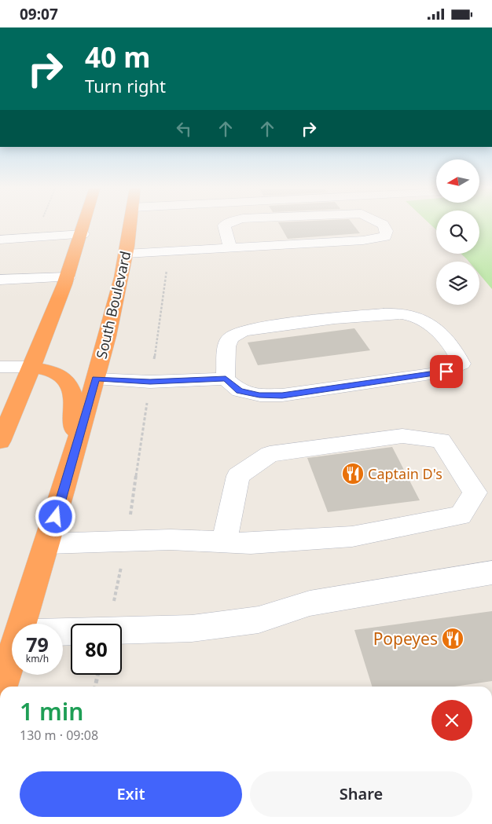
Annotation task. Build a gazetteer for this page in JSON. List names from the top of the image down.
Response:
{
  "streets": {
    "highway": ["South Boulevard"]
  },
  "places": {
    "restaurant": ["Captain D's", "Popeyes"]
  },
  "north": "left",
  "page": {
    "status": "09:07",
    "turn": ["40 m", "Turn right"],
    "speed": "79 km/h",
    "limit": "80",
    "heading": ["1 min", "130 m · 09:08"],
    "buttons": ["Exit", "Share"]
  }
}
